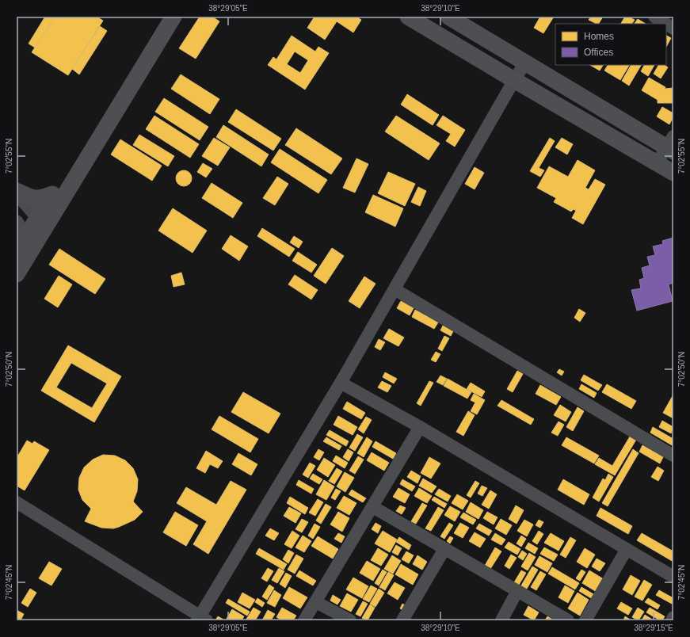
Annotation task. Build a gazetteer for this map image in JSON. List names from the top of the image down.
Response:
{
  "legend": ["Homes", "Offices"],
  "coordinates": [
    "38°29'05\"E",
    "38°29'10\"E",
    "7°02'55\"N",
    "7°02'50\"N",
    "7°02'45\"N",
    "38°29'15\"E"
  ]
}
